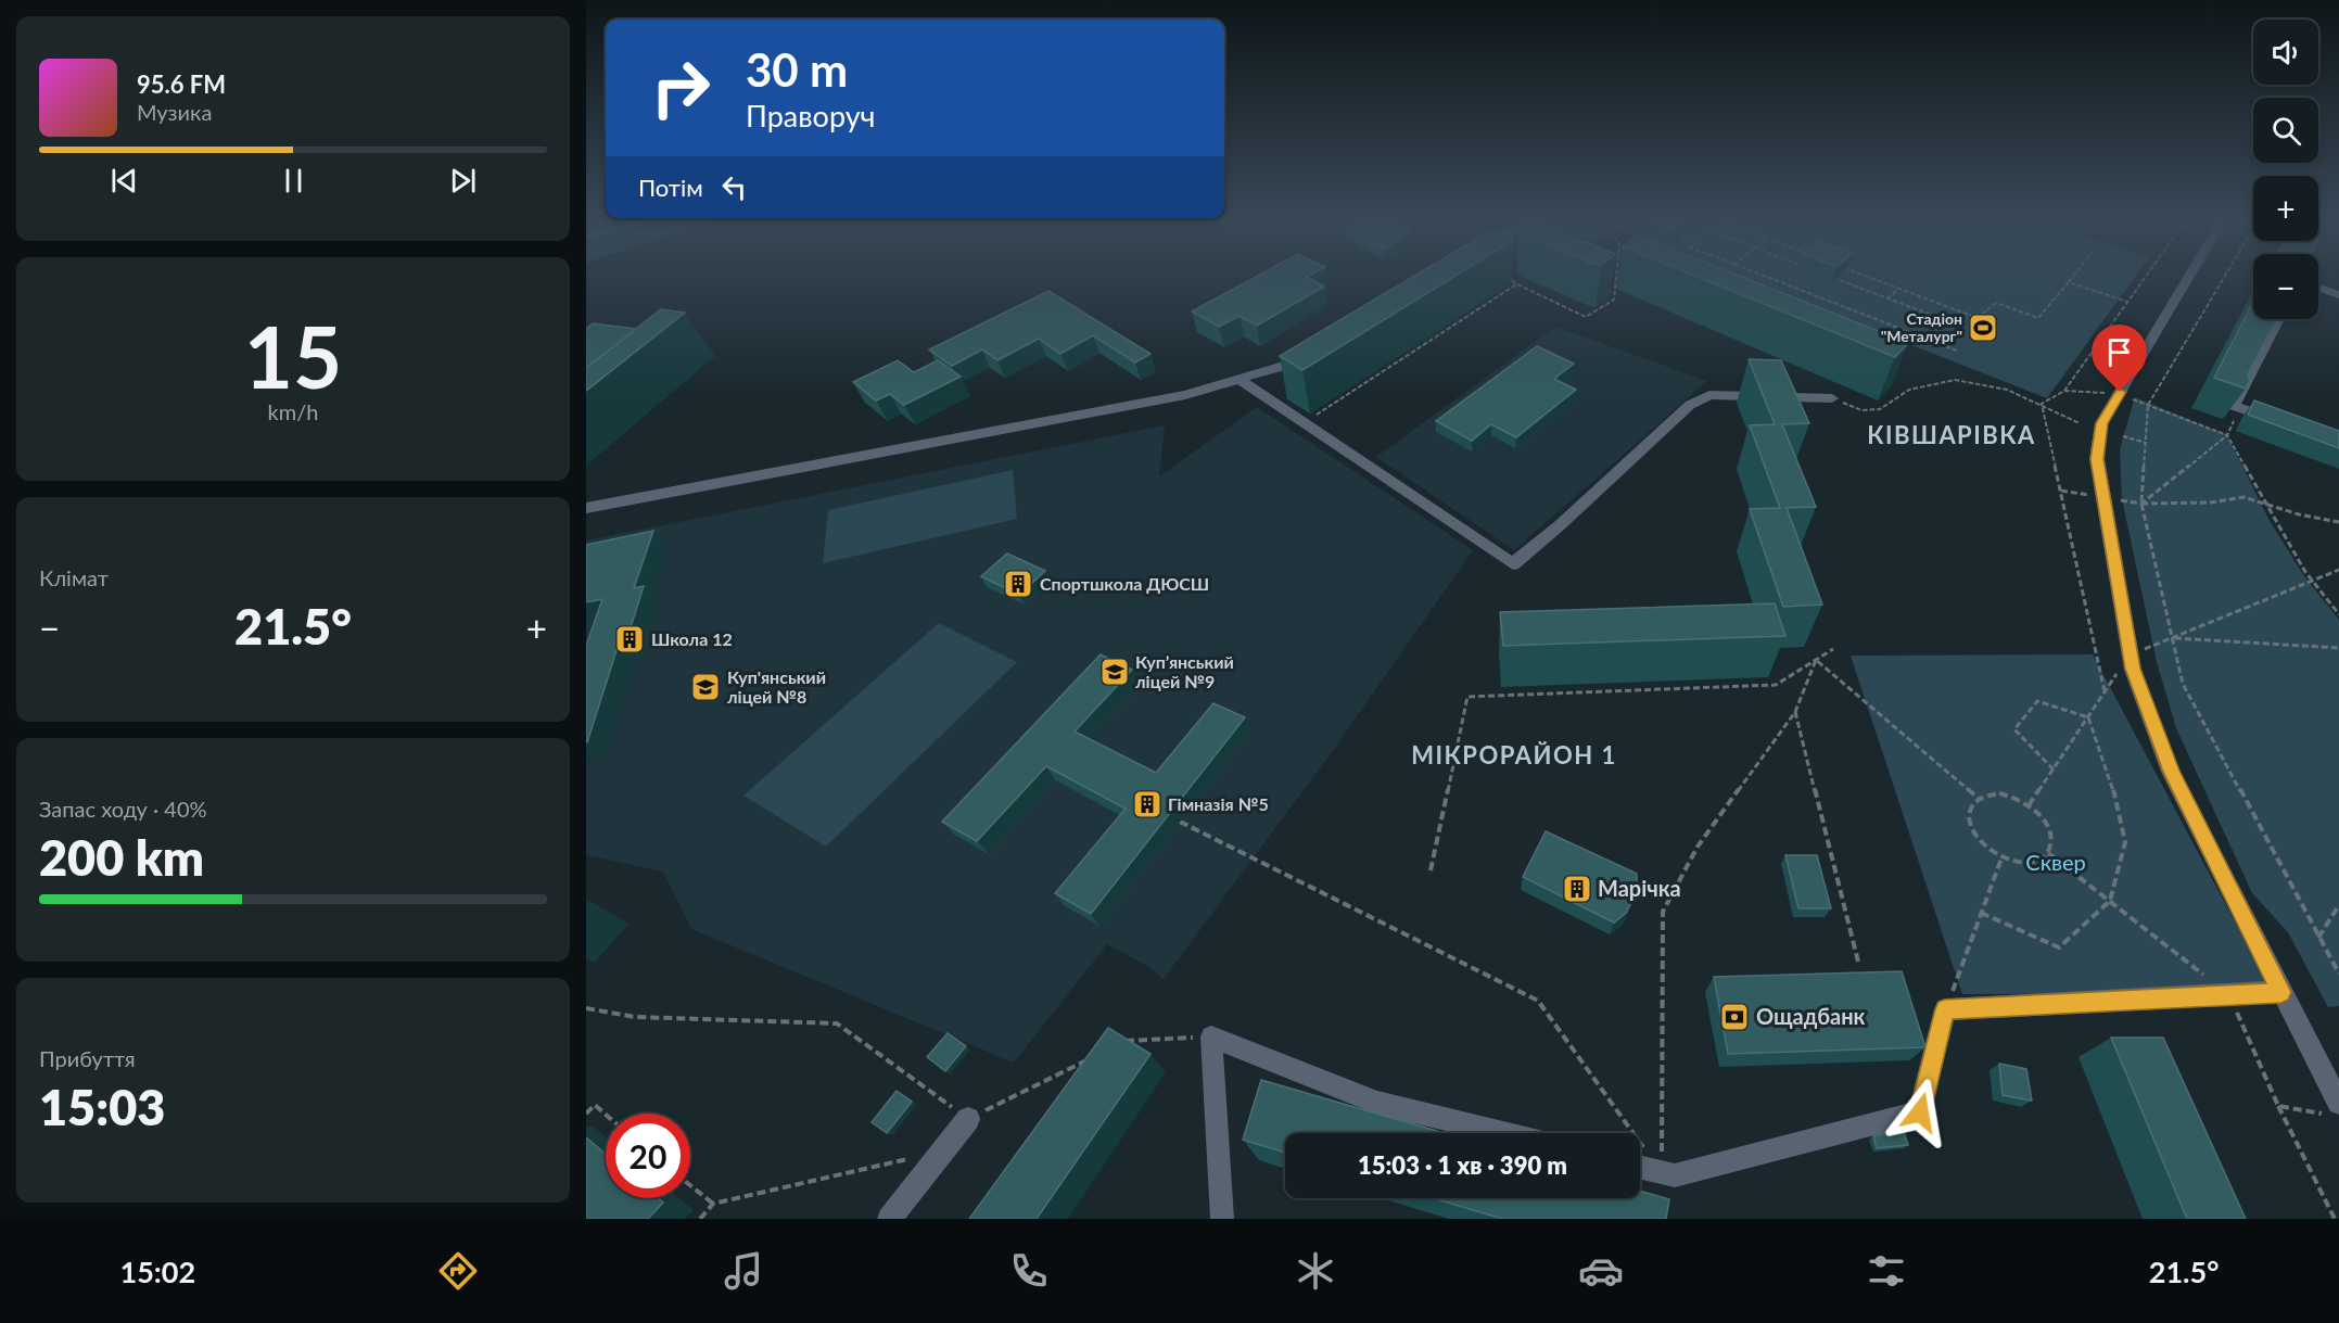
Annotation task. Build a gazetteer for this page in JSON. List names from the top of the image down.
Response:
{
  "districts": ["КІВШАРІВКА", "МІКРОРАЙОН 1"],
  "parks": ["Сквер"],
  "places": {
    "sports": ["Стадіон \"Металург\""],
    "building": [
      "Спортшкола ДЮСШ",
      "Школа 12",
      "Гімназія №5",
      "Марічка"
    ],
    "school or university": ["Куп’янський ліцей №9", "Куп'янський ліцей №8"],
    "bank": ["Ощадбанк"]
  },
  "page": {
    "map_buttons": ["+", "−"],
    "turn": ["30 m", "Праворуч"],
    "song": ["95.6 FM", "Музика"],
    "then": "Потім",
    "tile": [
      ["15", "km/h"],
      "Клімат",
      ["Запас ходу · 40%", "200 km"],
      ["Прибуття", "15:03"]
    ],
    "heat": ["−", "21.5°", "+"],
    "limit": "20",
    "trip": "15:03 · 1 хв · 390 m",
    "tabs": ["15:02", "21.5°"]
  }
}
